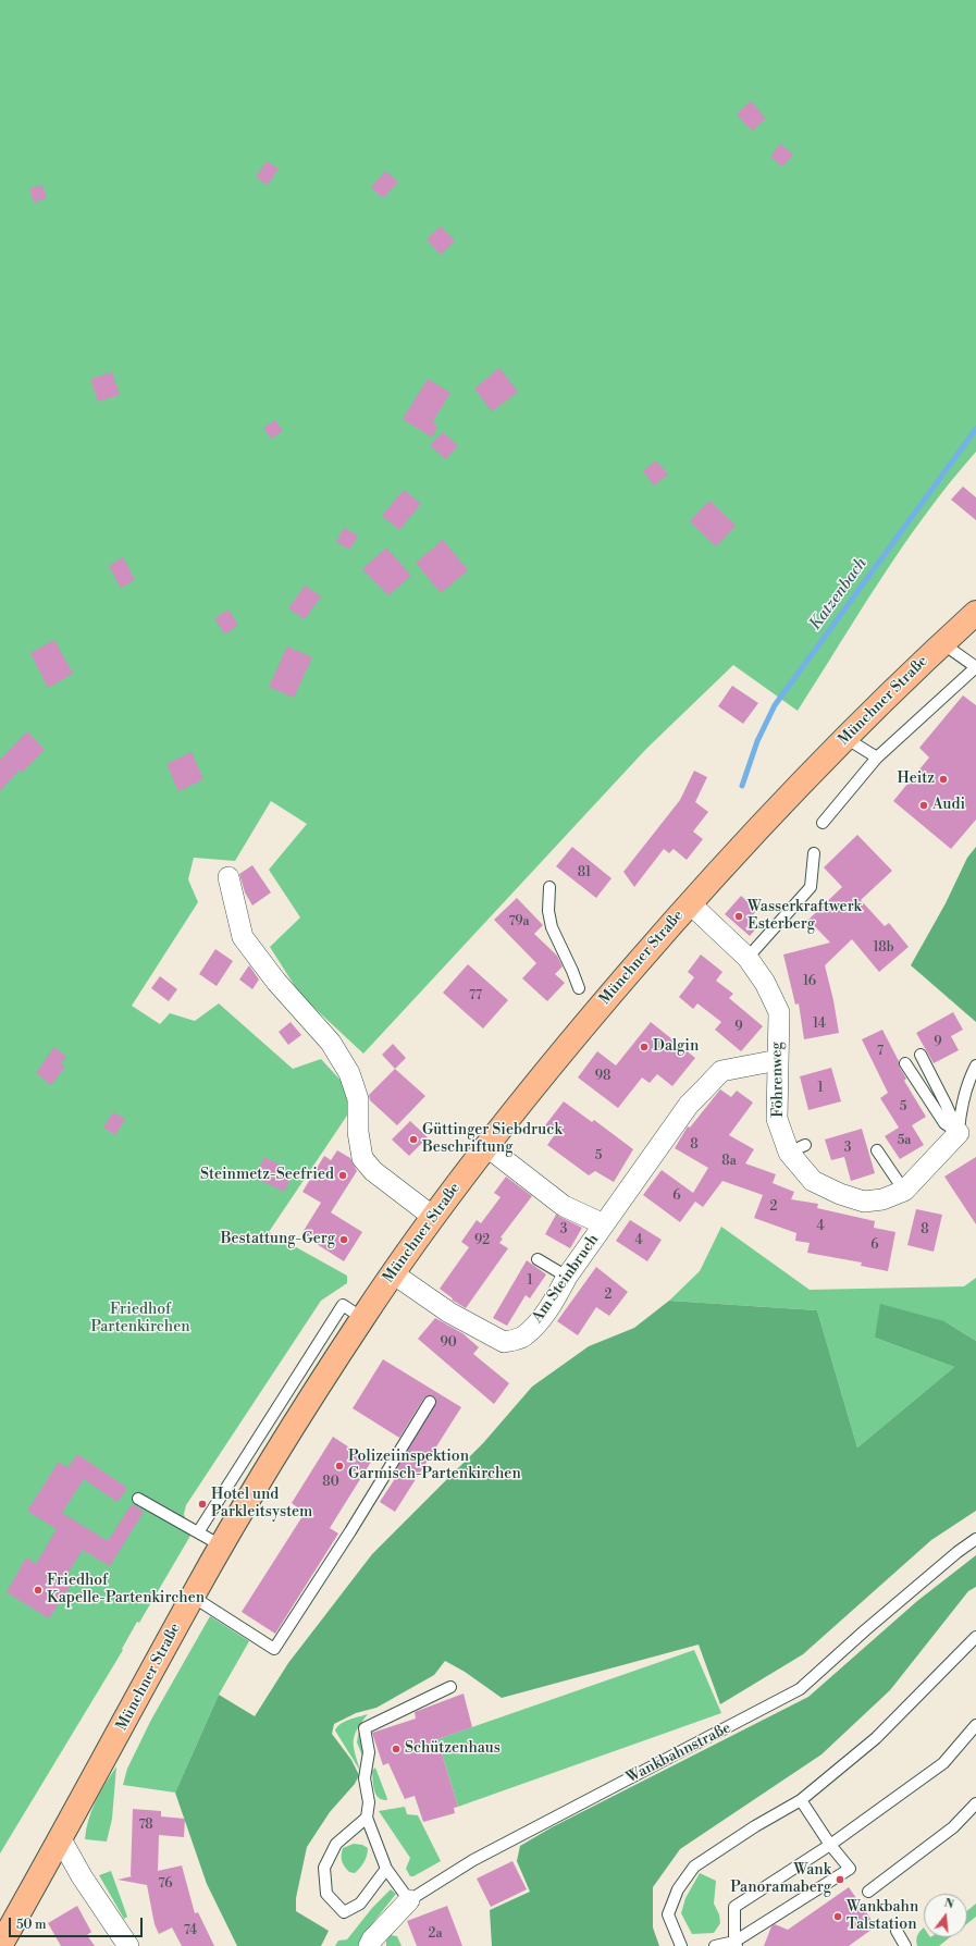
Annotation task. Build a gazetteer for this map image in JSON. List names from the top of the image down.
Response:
{
  "streets": {
    "main road": ["Münchner Straße"],
    "street": ["Föhrenweg", "Am Steinbruch", "Wankbahnstraße"]
  },
  "crossings": [
    ["Münchner Straße", "Föhrenweg"],
    ["Münchner Straße", "Am Steinbruch"],
    ["Föhrenweg", "Am Steinbruch"]
  ],
  "water": ["Katzenbach"],
  "parks": ["Friedhof Partenkirchen"],
  "places": [
    "Heitz",
    "Audi",
    "Wasserkraftwerk Esterberg",
    "Dalgin",
    "Güttinger Siebdruck Beschriftung",
    "Steinmetz-Seefried",
    "Bestattung-Gerg",
    "Polizeiinspektion Garmisch-Partenkirchen",
    "Hotel und Parkleitsystem",
    "Friedhof Kapelle-Partenkirchen",
    "Schützenhaus",
    "Wank Panoramaberg",
    "Wankbahn Talstation"
  ],
  "house_numbers": [
    "81",
    "79a",
    "18b",
    "16",
    "77",
    "14",
    "9",
    "9",
    "7",
    "98",
    "1",
    "5",
    "5a",
    "8",
    "3",
    "5",
    "8a",
    "6",
    "2",
    "4",
    "3",
    "8",
    "92",
    "4",
    "6",
    "1",
    "2",
    "90",
    "80",
    "78",
    "76",
    "74",
    "2a"
  ],
  "scale_bar": "50 m",
  "north": "top"
}
